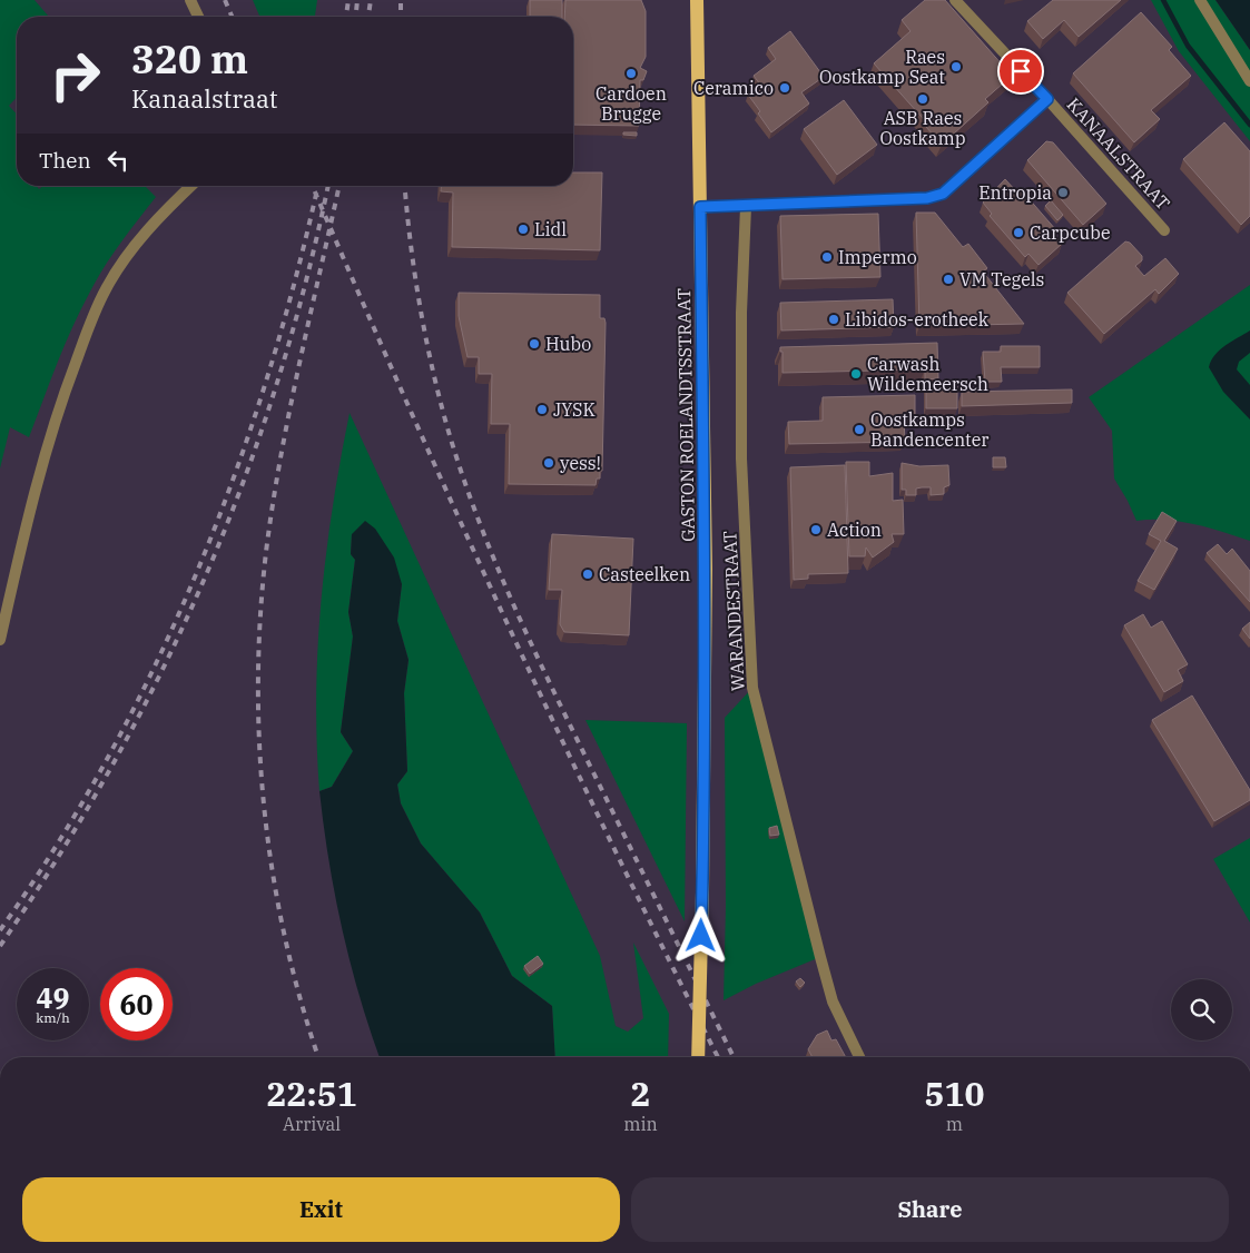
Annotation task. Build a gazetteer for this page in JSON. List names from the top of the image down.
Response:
{
  "streets": {
    "main road": ["GASTON ROELANDTSSTRAAT"],
    "street": ["KANAALSTRAAT", "WARANDESTRAAT"]
  },
  "crossings": [
    ["KANAALSTRAAT", "GASTON ROELANDTSSTRAAT"],
    ["KANAALSTRAAT", "WARANDESTRAAT"]
  ],
  "places": [
    "Raes Oostkamp Seat",
    "Cardoen Brugge",
    "Ceramico",
    "ASB Raes Oostkamp",
    "Entropia",
    "Lidl",
    "Carpcube",
    "Impermo",
    "VM Tegels",
    "Libidos-erotheek",
    "Hubo",
    "Carwash Wildemeersch",
    "JYSK",
    "Oostkamps Bandencenter",
    "yess!",
    "Action",
    "Casteelken"
  ],
  "page": {
    "turn": ["320 m", "Kanaalstraat"],
    "then": "Then",
    "speed": "49 km/h",
    "limit": "60",
    "eta": [
      "22:51",
      "Arrival",
      "2",
      "min",
      "510",
      "m"
    ],
    "buttons": ["Exit", "Share"]
  }
}
